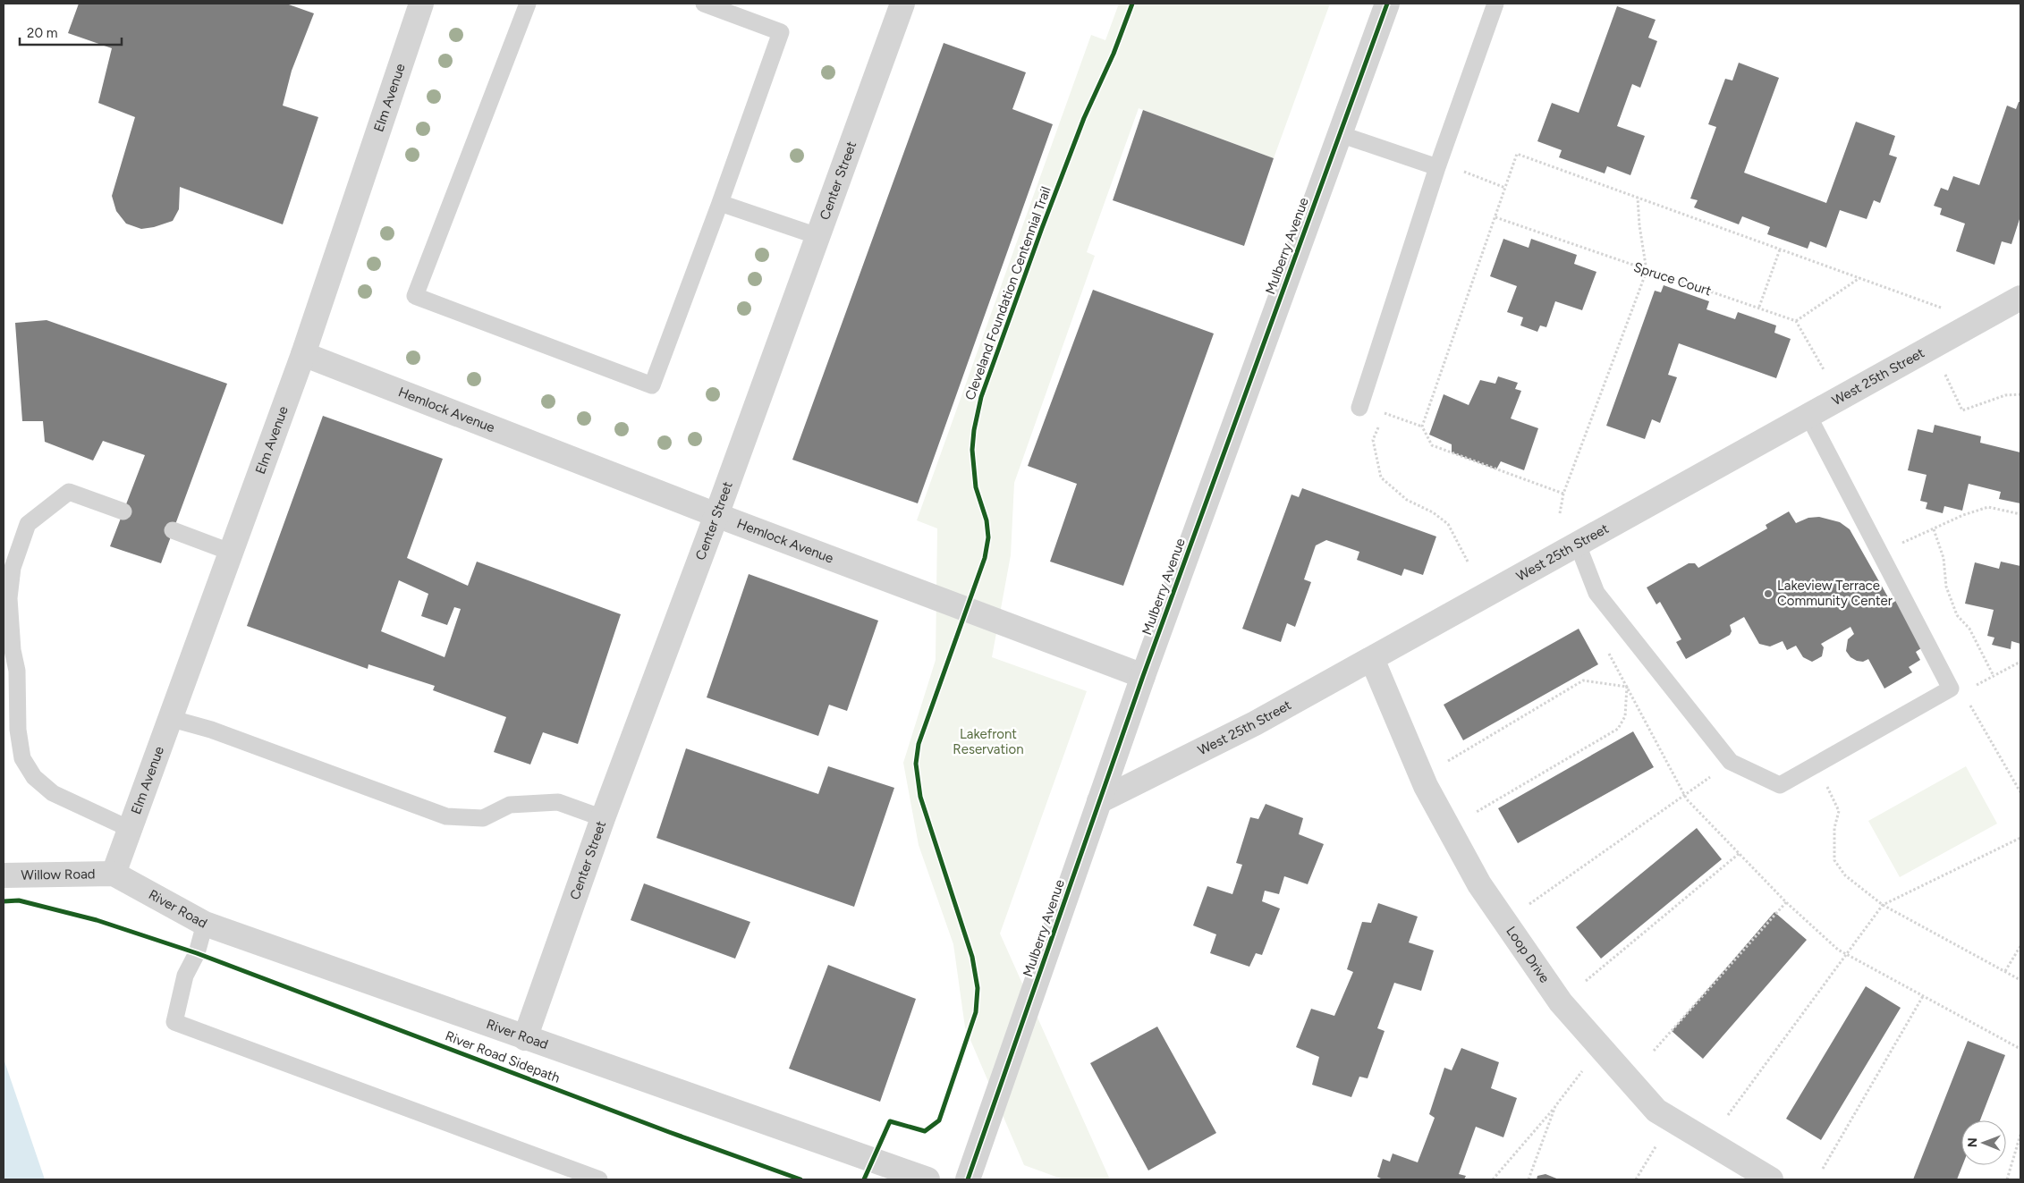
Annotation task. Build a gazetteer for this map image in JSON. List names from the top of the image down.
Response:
{
  "streets": {
    "street": [
      "Elm Avenue",
      "Center Street",
      "Mulberry Avenue",
      "West 25th Street",
      "Hemlock Avenue",
      "Willow Road",
      "River Road",
      "Loop Drive"
    ],
    "path": ["Spruce Court"],
    "cycle path": ["Cleveland Foundation Centennial Trail", "River Road Sidepath"]
  },
  "crossings": [
    ["Elm Avenue", "Hemlock Avenue"],
    ["Elm Avenue", "Willow Road"],
    ["Elm Avenue", "River Road"],
    ["Center Street", "Hemlock Avenue"],
    ["Center Street", "River Road"],
    ["Mulberry Avenue", "West 25th Street"],
    ["Mulberry Avenue", "Hemlock Avenue"],
    ["West 25th Street", "Loop Drive"],
    ["Willow Road", "River Road"]
  ],
  "parks": ["Lakefront Reservation"],
  "places": ["Lakeview Terrace Community Center"],
  "scale_bar": "20 m",
  "north": "left"
}
